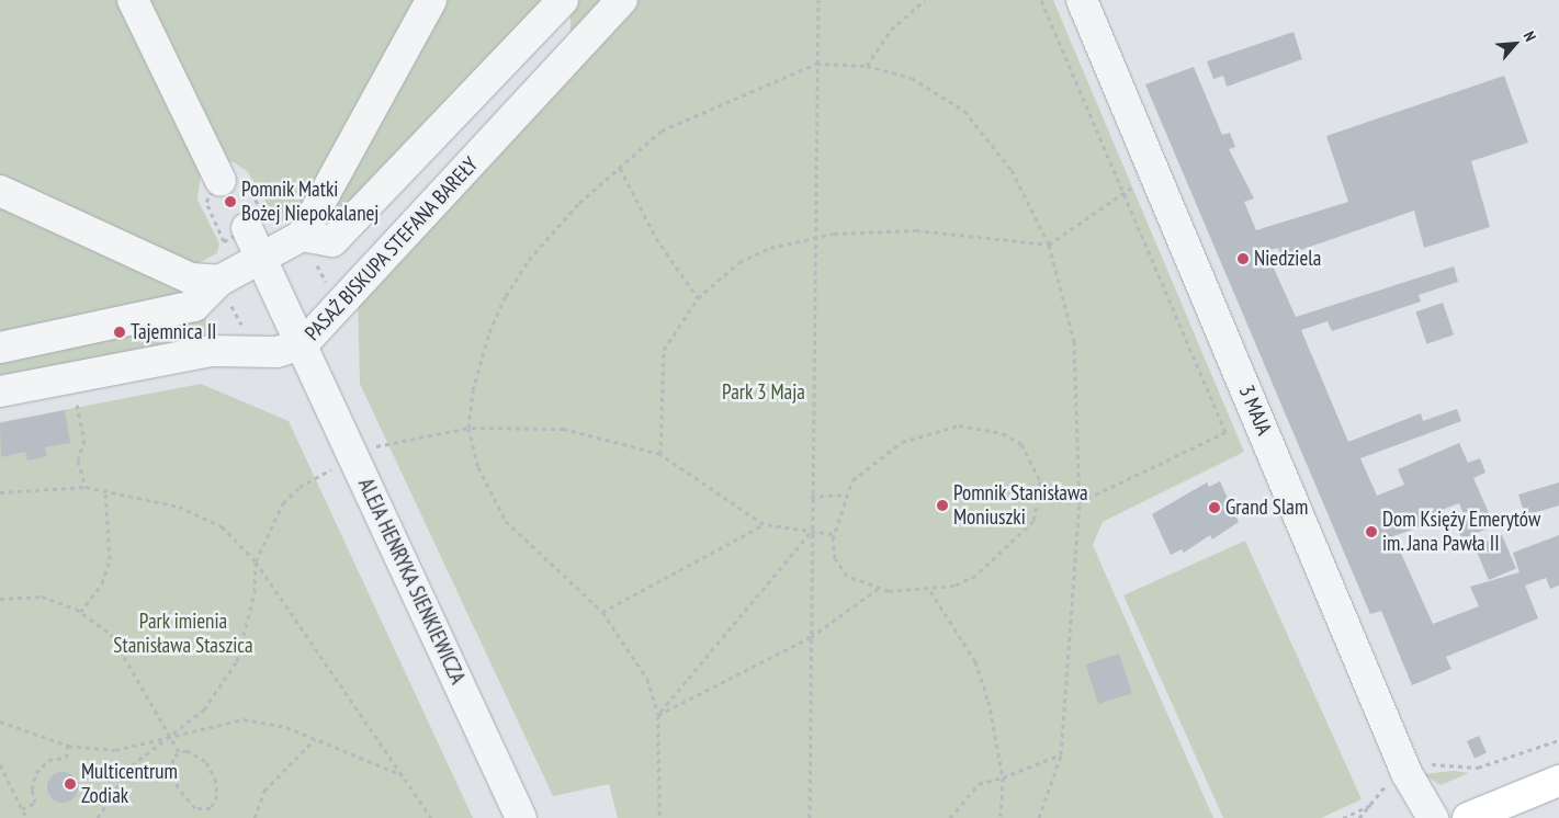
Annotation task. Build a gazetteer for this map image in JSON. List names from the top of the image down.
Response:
{
  "streets": {
    "street": ["PASAŻ BISKUPA STEFANA BAREŁY", "3 MAJA", "ALEJA HENRYKA SIENKIEWICZA"]
  },
  "crossings": [
    ["PASAŻ BISKUPA STEFANA BAREŁY", "ALEJA HENRYKA SIENKIEWICZA"]
  ],
  "parks": ["Park 3 Maja", "Park imienia Stanisława Staszica"],
  "places": [
    "Pomnik Matki Bożej Niepokalanej",
    "Niedziela",
    "Tajemnica II",
    "Pomnik Stanisława Moniuszki",
    "Grand Slam",
    "Dom Księży Emerytów im. Jana Pawła II",
    "Multicentrum Zodiak"
  ],
  "north": "top right"
}
